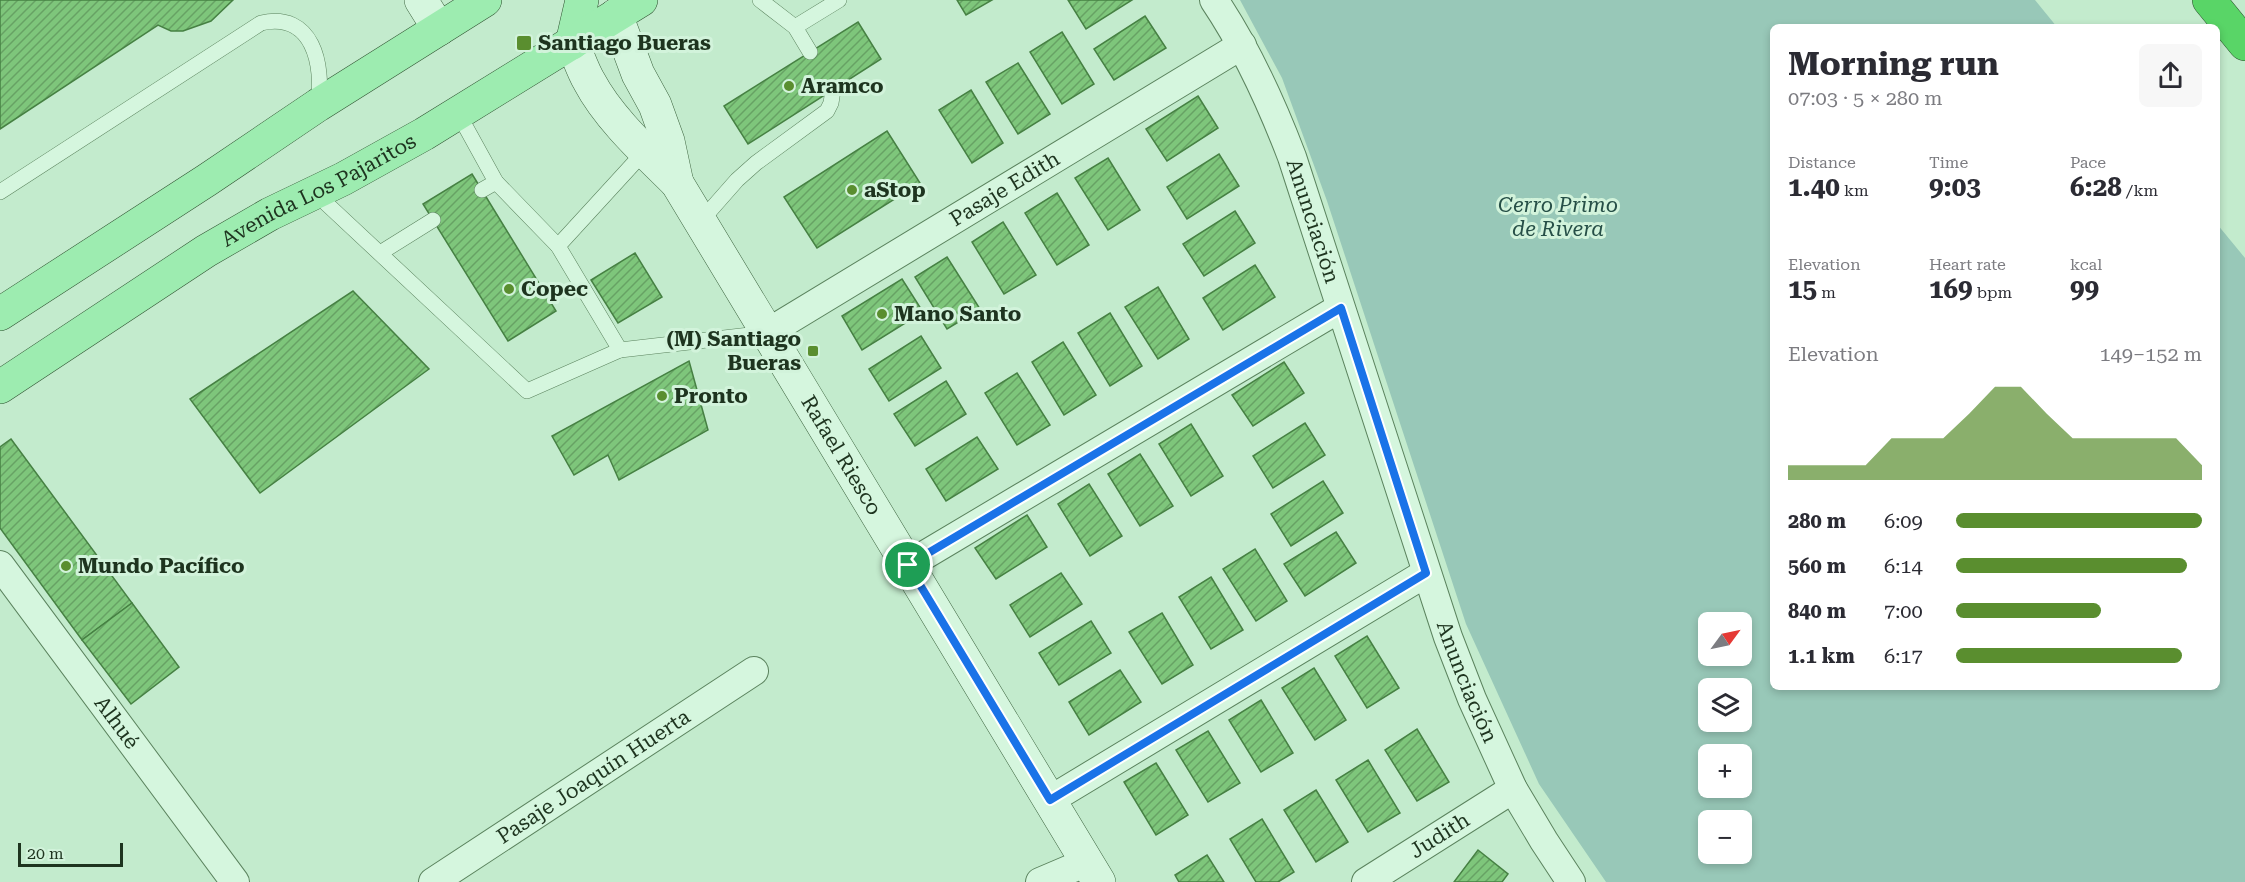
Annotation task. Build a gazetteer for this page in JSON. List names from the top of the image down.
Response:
{
  "streets": {
    "main road": ["Avenida Los Pajaritos", "Rafael Riesco"],
    "street": [
      "Pasaje Edith",
      "Anunciación",
      "Alhué",
      "Pasaje Joaquín Huerta",
      "Judith"
    ]
  },
  "crossings": [
    ["Pasaje Edith", "Anunciación"],
    ["Pasaje Edith", "Rafael Riesco"],
    ["Avenida Los Pajaritos", "Rafael Riesco"],
    ["Anunciación", "Judith"]
  ],
  "parks": ["Cerro Primo de Rivera"],
  "places": {
    "transit": ["Santiago Bueras", "(M) Santiago Bueras"],
    "other": [
      "Aramco",
      "aStop",
      "Copec",
      "Mano Santo",
      "Pronto",
      "Mundo Pacífico"
    ]
  },
  "scale_bar": "20 m",
  "north": "top right",
  "page": {
    "heading": ["Morning run", "07:03 · 5 × 280 m"],
    "stats": [
      ["Distance", "1.40 km"],
      ["Time", "9:03"],
      ["Pace", "6:28 /km"],
      ["Elevation", "15 m"],
      ["Heart rate", "169 bpm"],
      ["kcal", "99"]
    ],
    "chart": ["Elevation", "149–152 m"],
    "list": [
      {
        "name": "280 m",
        "note": "6:09"
      },
      {
        "name": "560 m",
        "note": "6:14"
      },
      {
        "name": "840 m",
        "note": "7:00"
      },
      {
        "name": "1.1 km",
        "note": "6:17"
      }
    ],
    "map_buttons": ["+", "−"],
    "scale": "20 m"
  }
}
